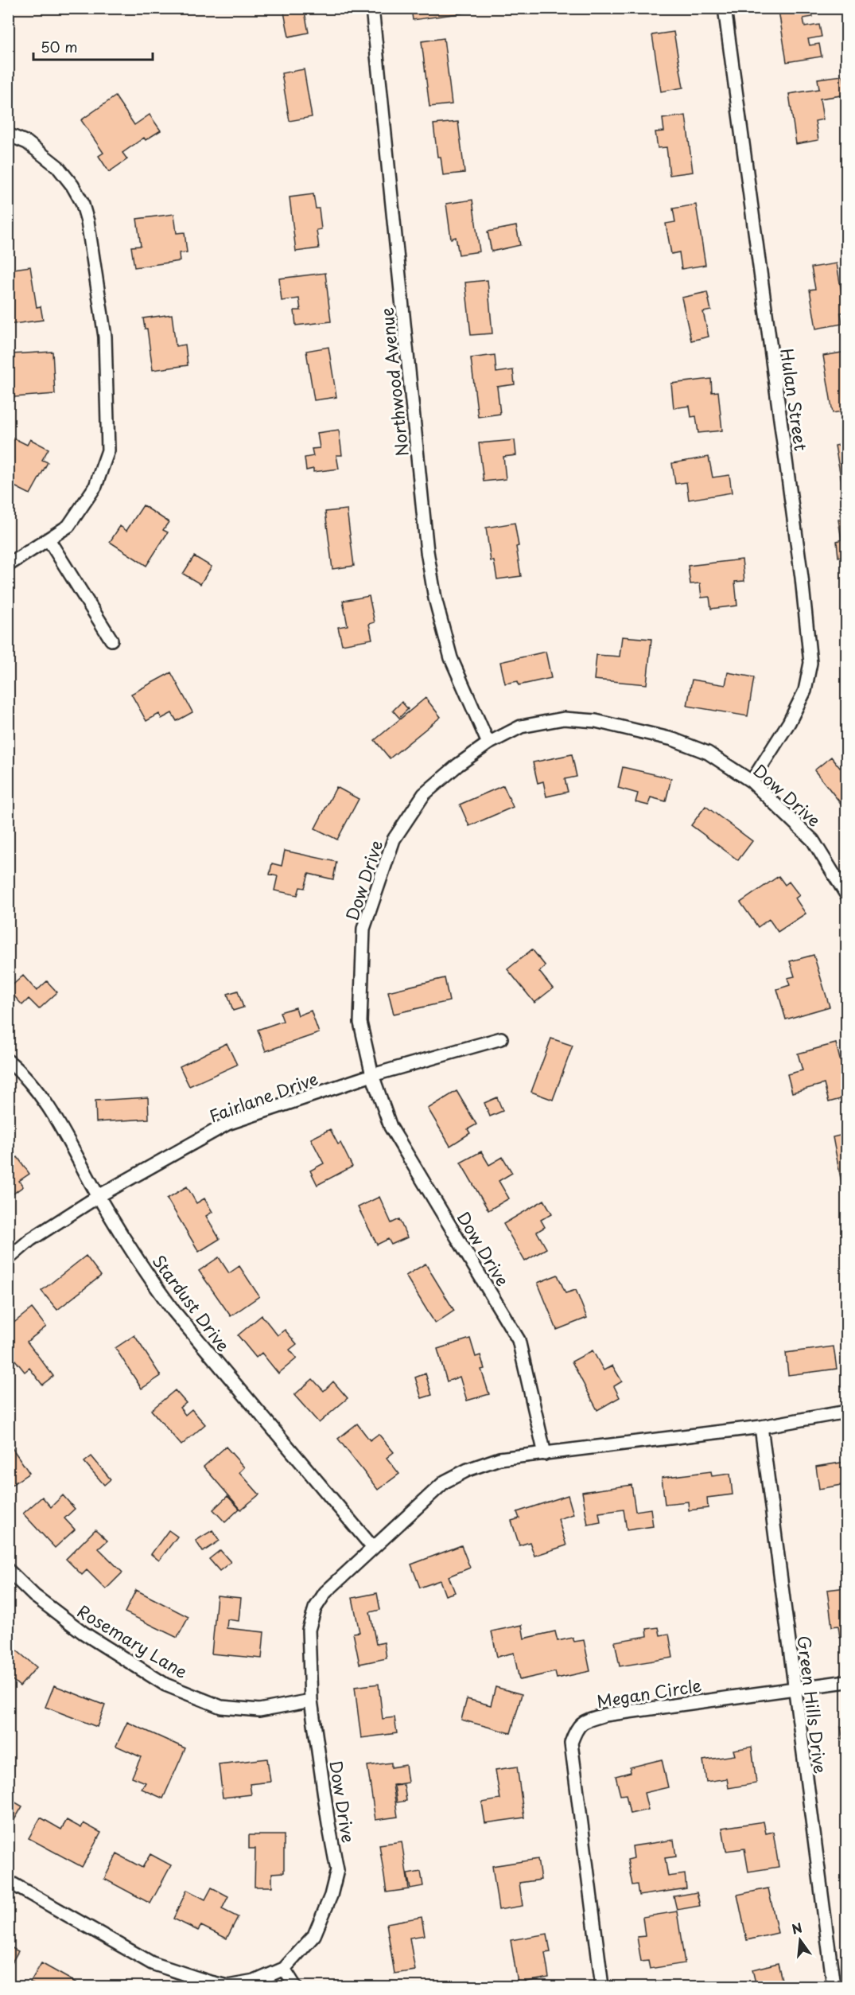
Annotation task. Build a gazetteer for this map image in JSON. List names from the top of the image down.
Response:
{
  "streets": {
    "street": [
      "Northwood Avenue",
      "Hulan Street",
      "Dow Drive",
      "Fairlane Drive",
      "Stardust Drive",
      "Rosemary Lane",
      "Megan Circle",
      "Green Hills Drive"
    ]
  },
  "crossings": [
    ["Northwood Avenue", "Dow Drive"],
    ["Hulan Street", "Dow Drive"],
    ["Dow Drive", "Fairlane Drive"],
    ["Dow Drive", "Stardust Drive"],
    ["Dow Drive", "Rosemary Lane"],
    ["Dow Drive", "Green Hills Drive"],
    ["Fairlane Drive", "Stardust Drive"],
    ["Megan Circle", "Green Hills Drive"]
  ],
  "scale_bar": "50 m",
  "north": "top"
}
